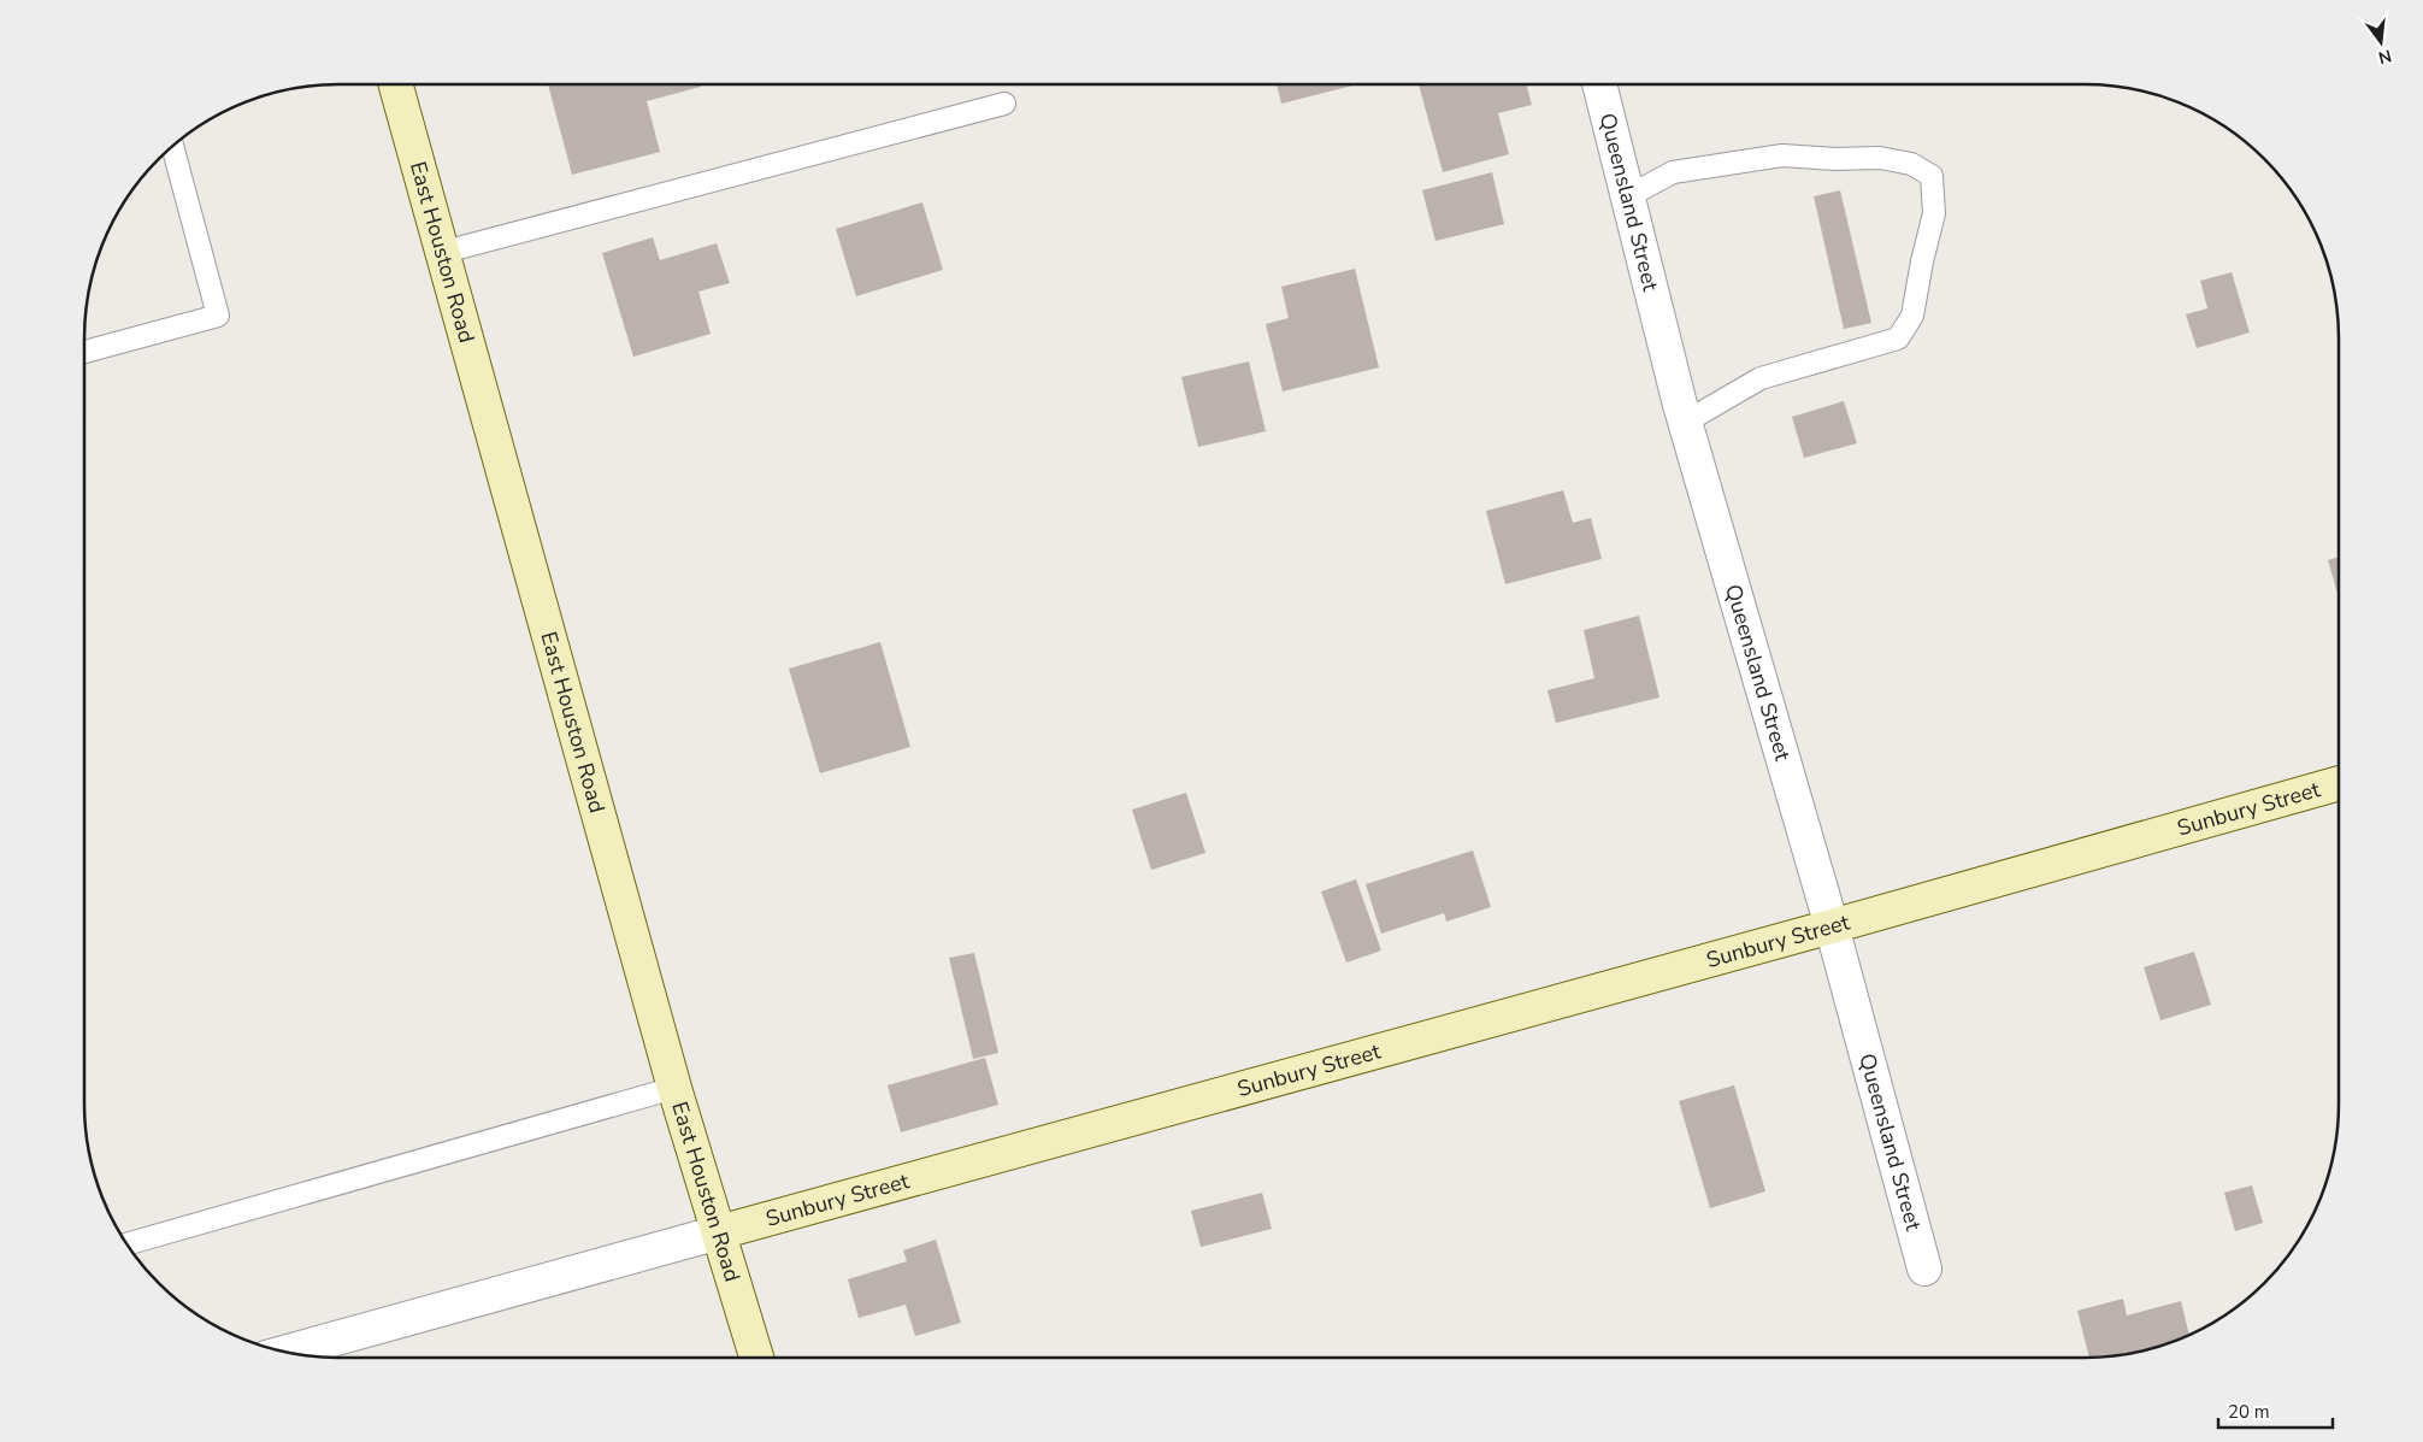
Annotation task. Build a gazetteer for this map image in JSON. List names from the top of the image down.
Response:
{
  "streets": {
    "street": ["Queensland Street", "East Houston Road", "Sunbury Street"]
  },
  "crossings": [
    ["Queensland Street", "Sunbury Street"],
    ["East Houston Road", "Sunbury Street"]
  ],
  "scale_bar": "20 m",
  "north": "bottom"
}
